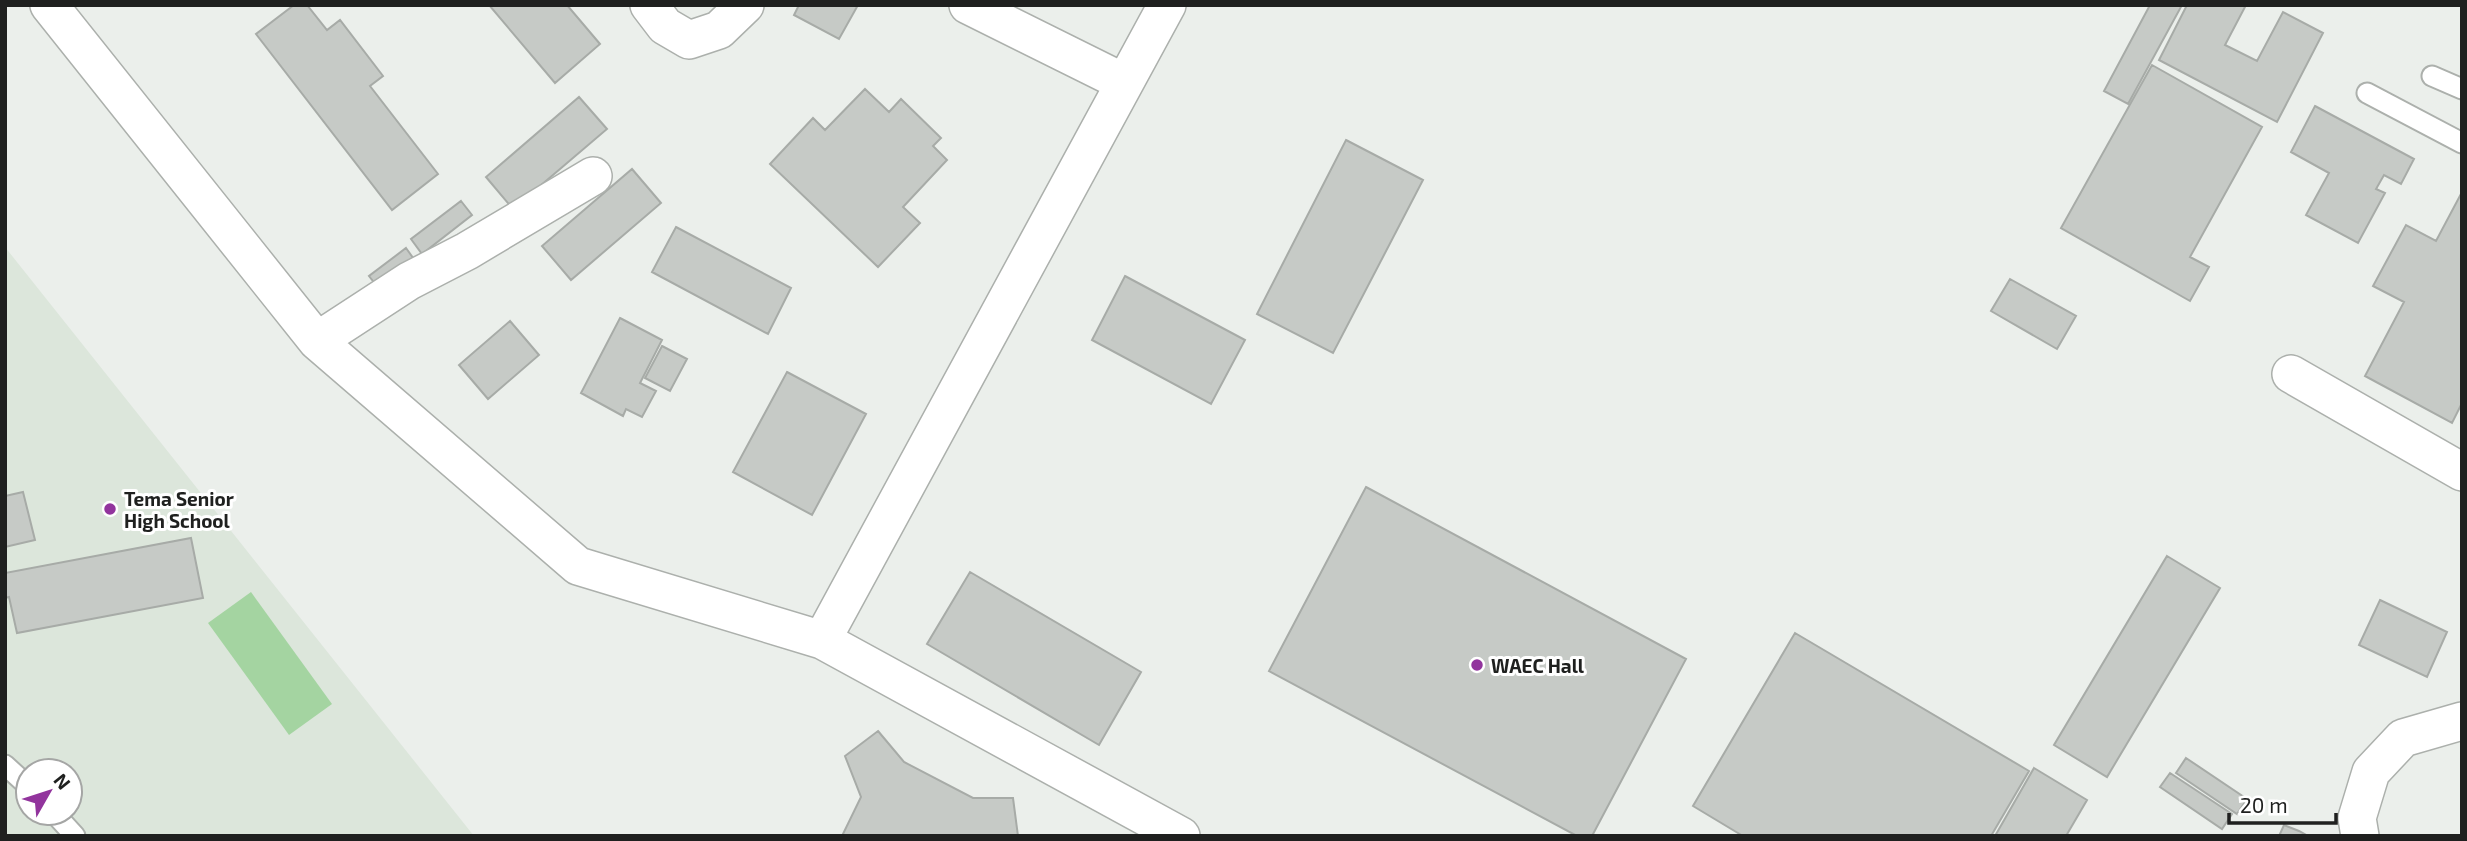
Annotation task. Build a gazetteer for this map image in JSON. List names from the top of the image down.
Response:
{
  "places": ["Tema Senior High School", "WAEC Hall"],
  "scale_bar": "20 m",
  "north": "top right"
}
